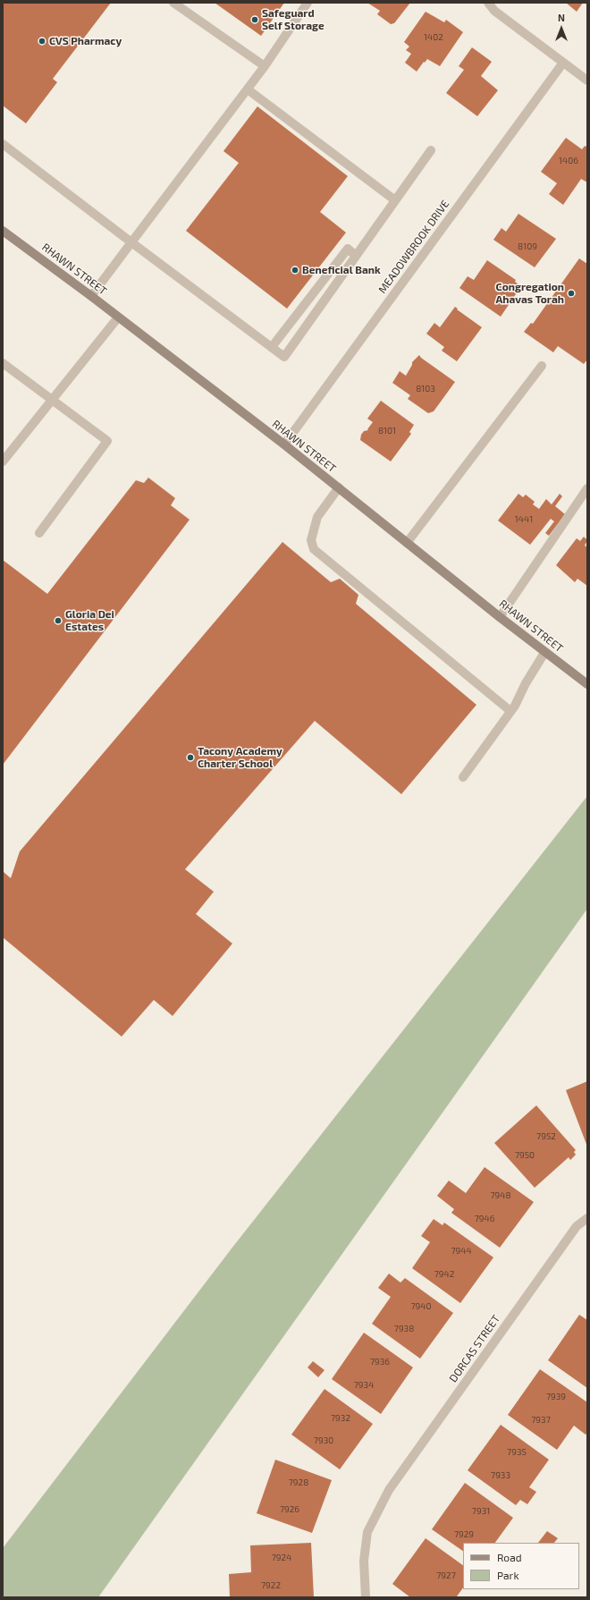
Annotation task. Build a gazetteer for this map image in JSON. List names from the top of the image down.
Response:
{
  "streets": {
    "main road": ["RHAWN STREET"],
    "street": ["MEADOWBROOK DRIVE", "DORCAS STREET"]
  },
  "crossings": [
    ["MEADOWBROOK DRIVE", "RHAWN STREET"]
  ],
  "places": [
    "Safeguard Self Storage",
    "CVS Pharmacy",
    "Beneficial Bank",
    "Congregation Ahavas Torah",
    "Gloria Dei Estates",
    "Tacony Academy Charter School"
  ],
  "house_numbers": [
    "1402",
    "1406",
    "8109",
    "8103",
    "8101",
    "1441",
    "7952",
    "7950",
    "7948",
    "7946",
    "7944",
    "7942",
    "7940",
    "7938",
    "7936",
    "7934",
    "7939",
    "7932",
    "7937",
    "7930",
    "7935",
    "7933",
    "7928",
    "7926",
    "7931",
    "7929",
    "7924",
    "7927",
    "7922"
  ],
  "legend": ["Road", "Park"],
  "north": "top"
}
